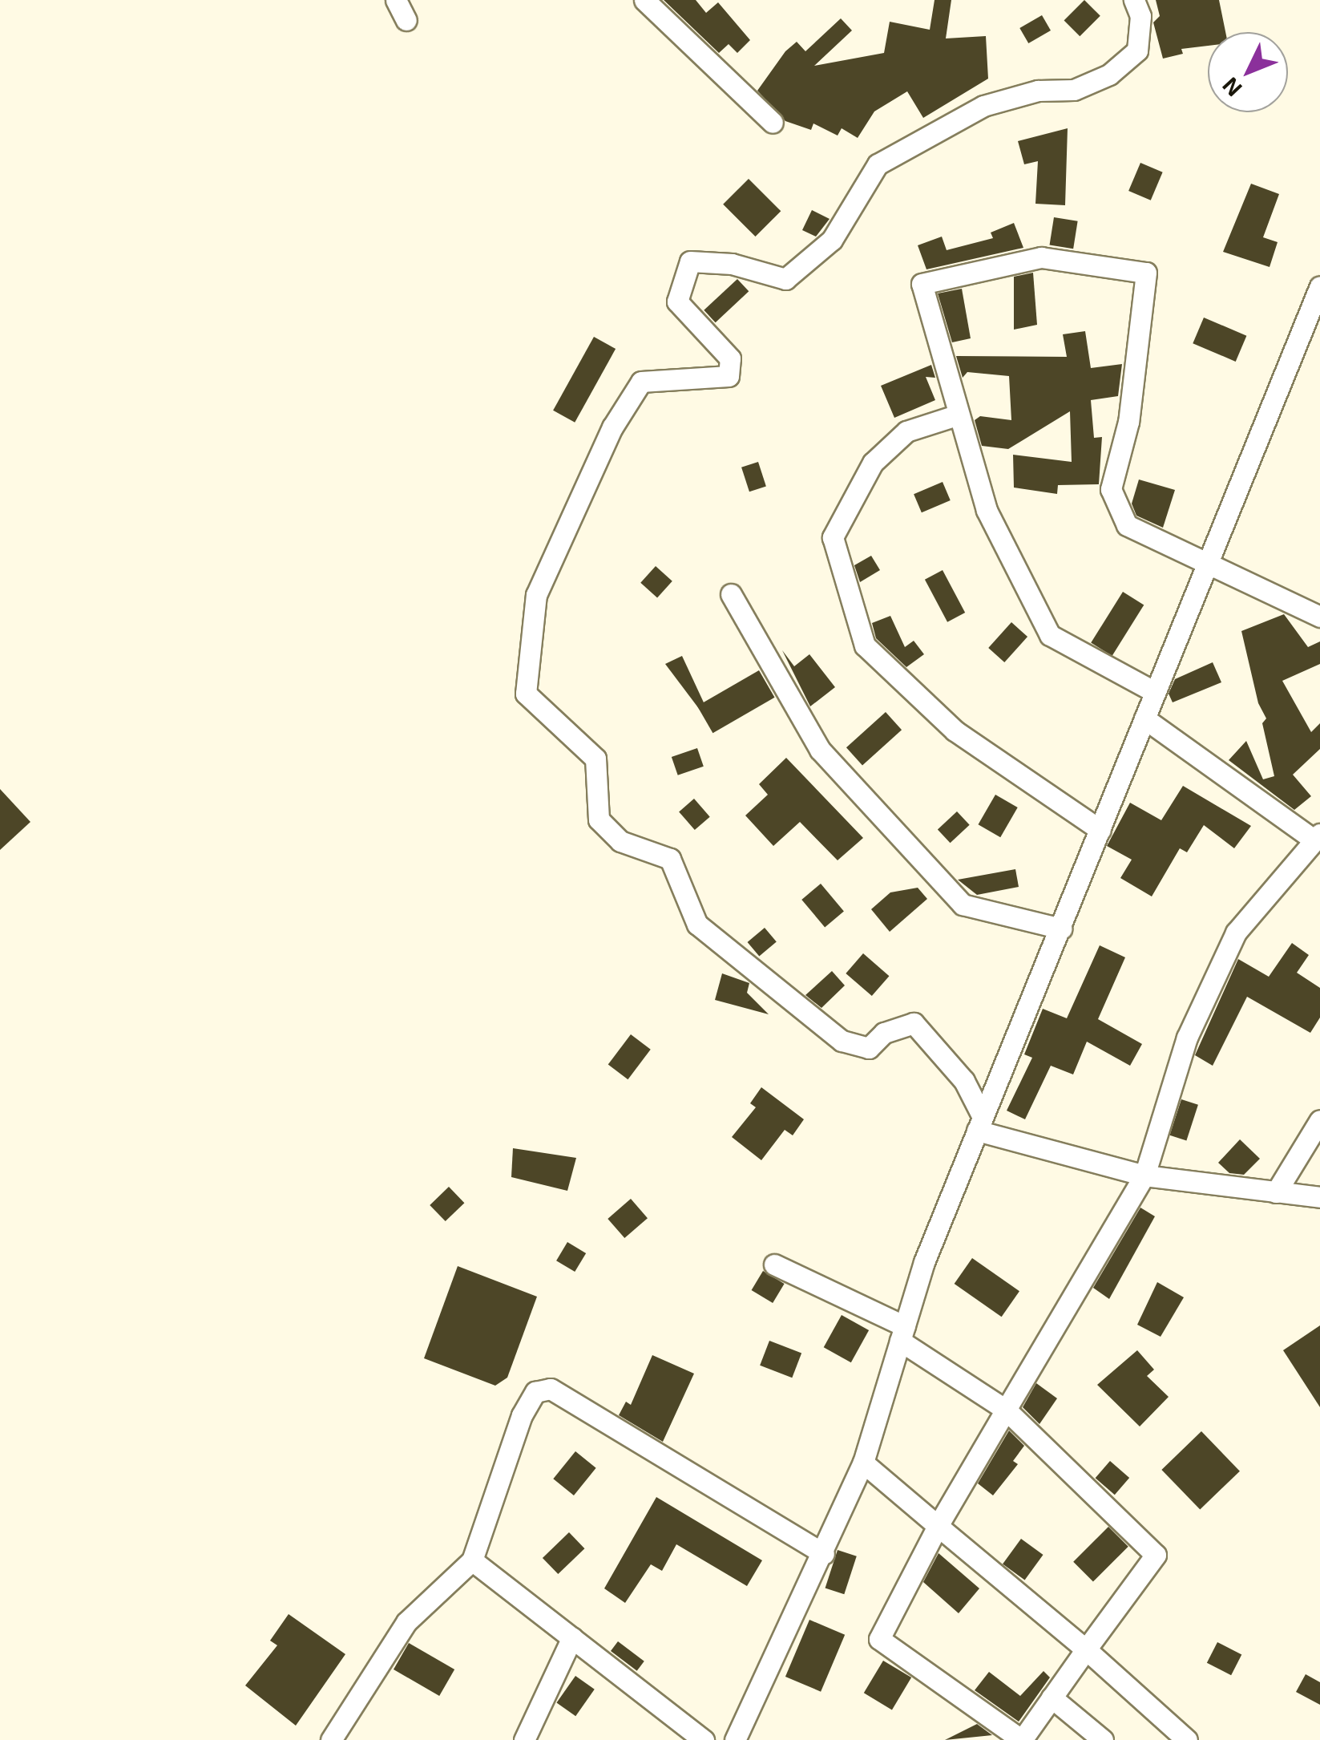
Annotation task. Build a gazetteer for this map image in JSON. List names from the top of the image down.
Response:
{
  "north": "bottom left"
}
